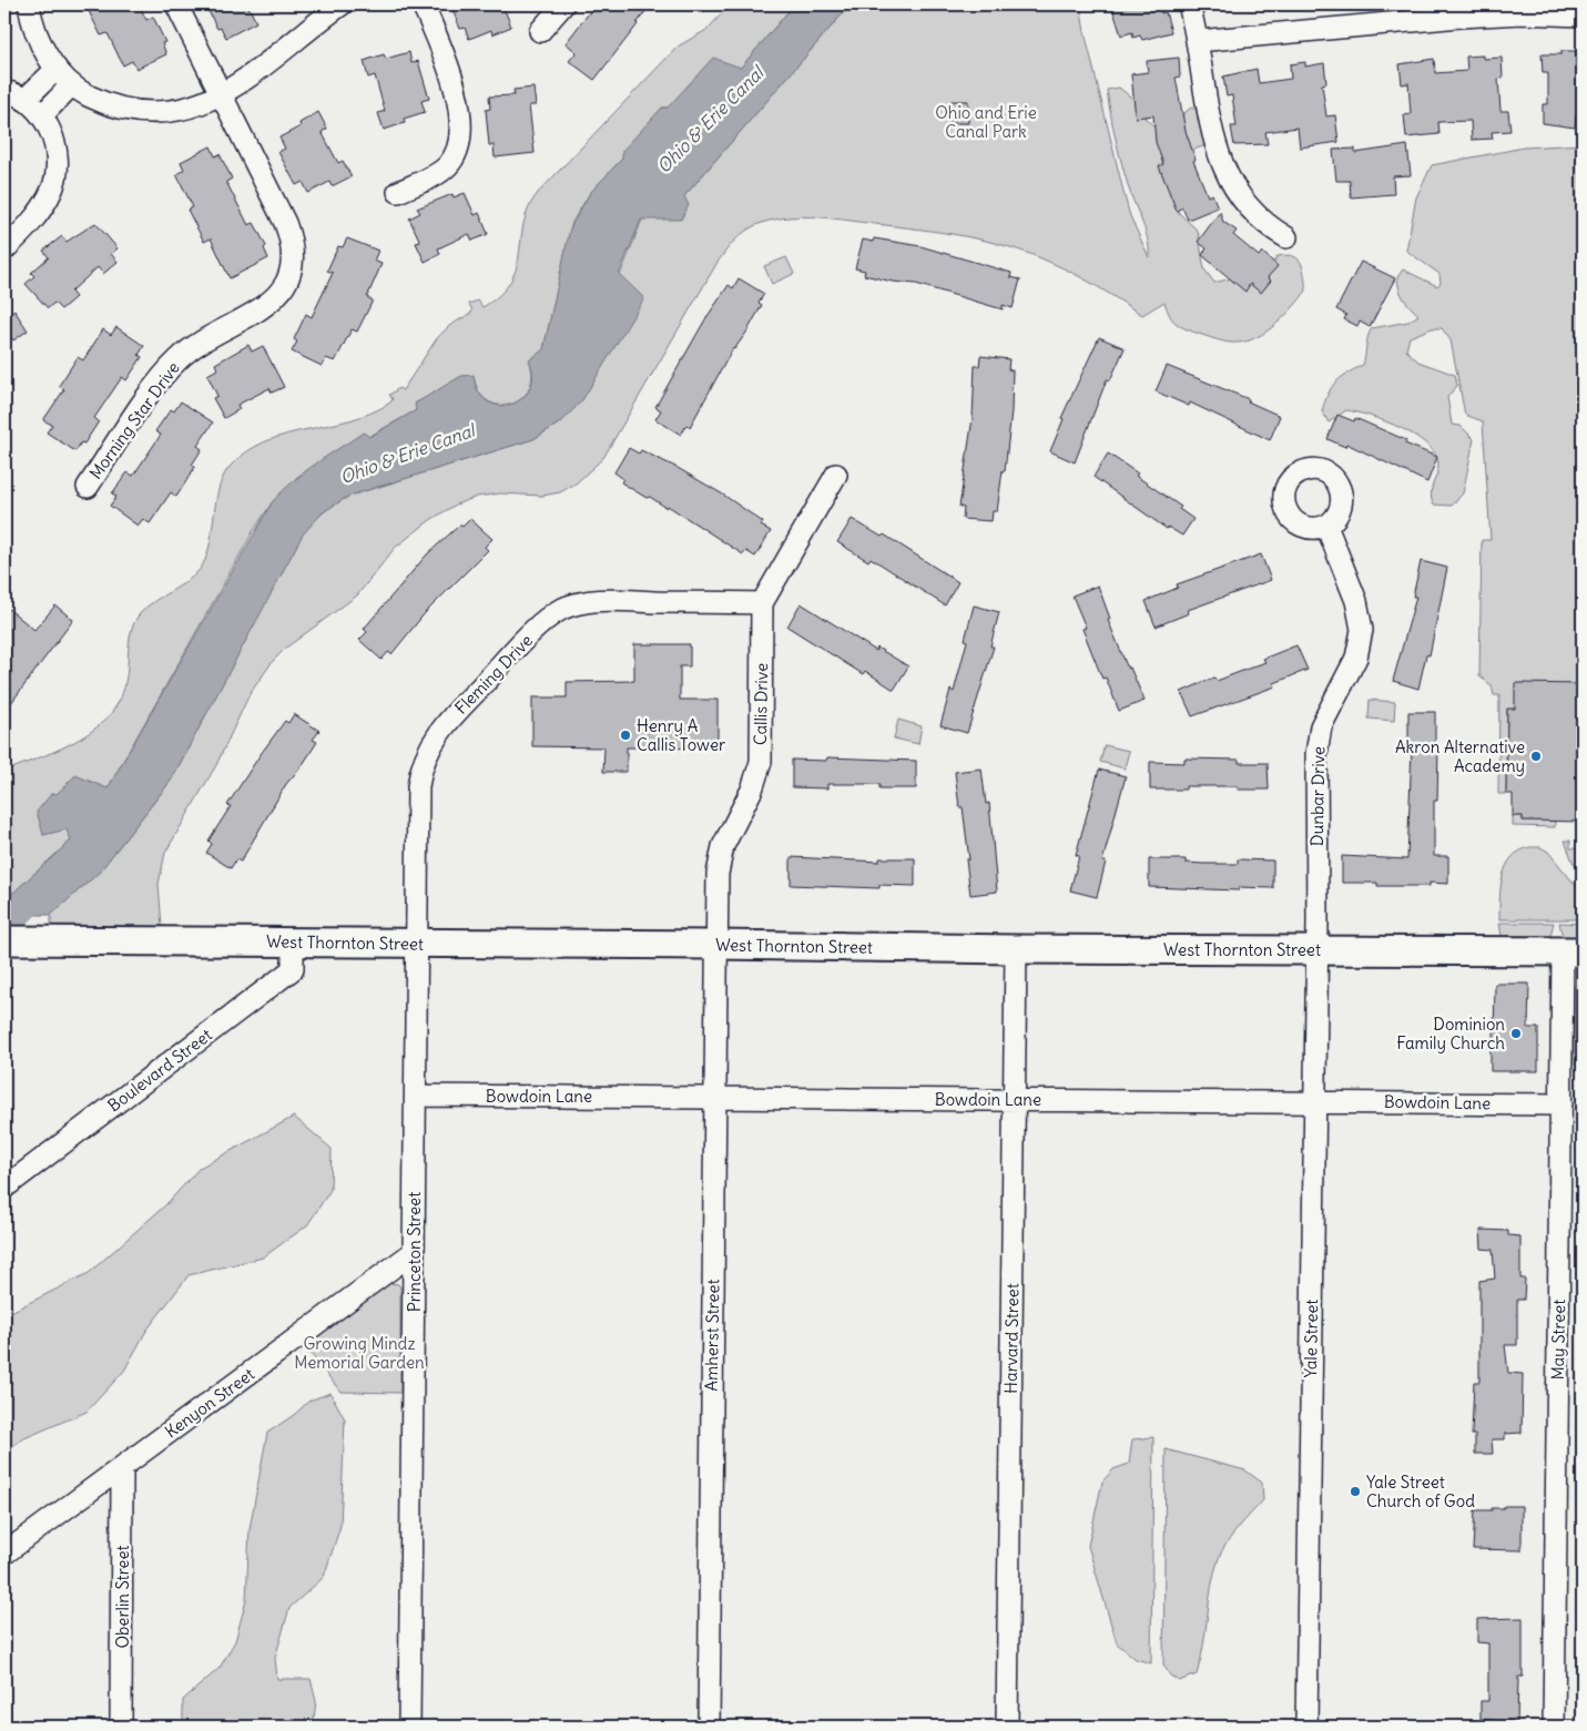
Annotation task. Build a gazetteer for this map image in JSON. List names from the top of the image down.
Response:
{
  "streets": {
    "main road": ["West Thornton Street"],
    "street": [
      "Morning Star Drive",
      "Fleming Drive",
      "Callis Drive",
      "Dunbar Drive",
      "Boulevard Street",
      "Bowdoin Lane",
      "Princeton Street",
      "Amherst Street",
      "Harvard Street",
      "Yale Street",
      "May Street",
      "Kenyon Street",
      "Oberlin Street"
    ]
  },
  "crossings": [
    ["Fleming Drive", "Callis Drive"],
    ["Fleming Drive", "West Thornton Street"],
    ["Fleming Drive", "Princeton Street"],
    ["Callis Drive", "West Thornton Street"],
    ["Callis Drive", "Amherst Street"],
    ["Dunbar Drive", "West Thornton Street"],
    ["Dunbar Drive", "Yale Street"],
    ["West Thornton Street", "Boulevard Street"],
    ["West Thornton Street", "Princeton Street"],
    ["West Thornton Street", "Amherst Street"],
    ["West Thornton Street", "Harvard Street"],
    ["West Thornton Street", "Yale Street"],
    ["West Thornton Street", "May Street"],
    ["Bowdoin Lane", "Princeton Street"],
    ["Bowdoin Lane", "Amherst Street"],
    ["Bowdoin Lane", "Harvard Street"],
    ["Bowdoin Lane", "Yale Street"],
    ["Bowdoin Lane", "May Street"],
    ["Princeton Street", "Kenyon Street"],
    ["Kenyon Street", "Oberlin Street"]
  ],
  "water": ["Ohio & Erie Canal"],
  "parks": ["Ohio and Erie Canal Park", "Growing Mindz Memorial Garden"],
  "places": [
    "Henry A Callis Tower",
    "Akron Alternative Academy",
    "Dominion Family Church",
    "Yale Street Church of God"
  ]
}
